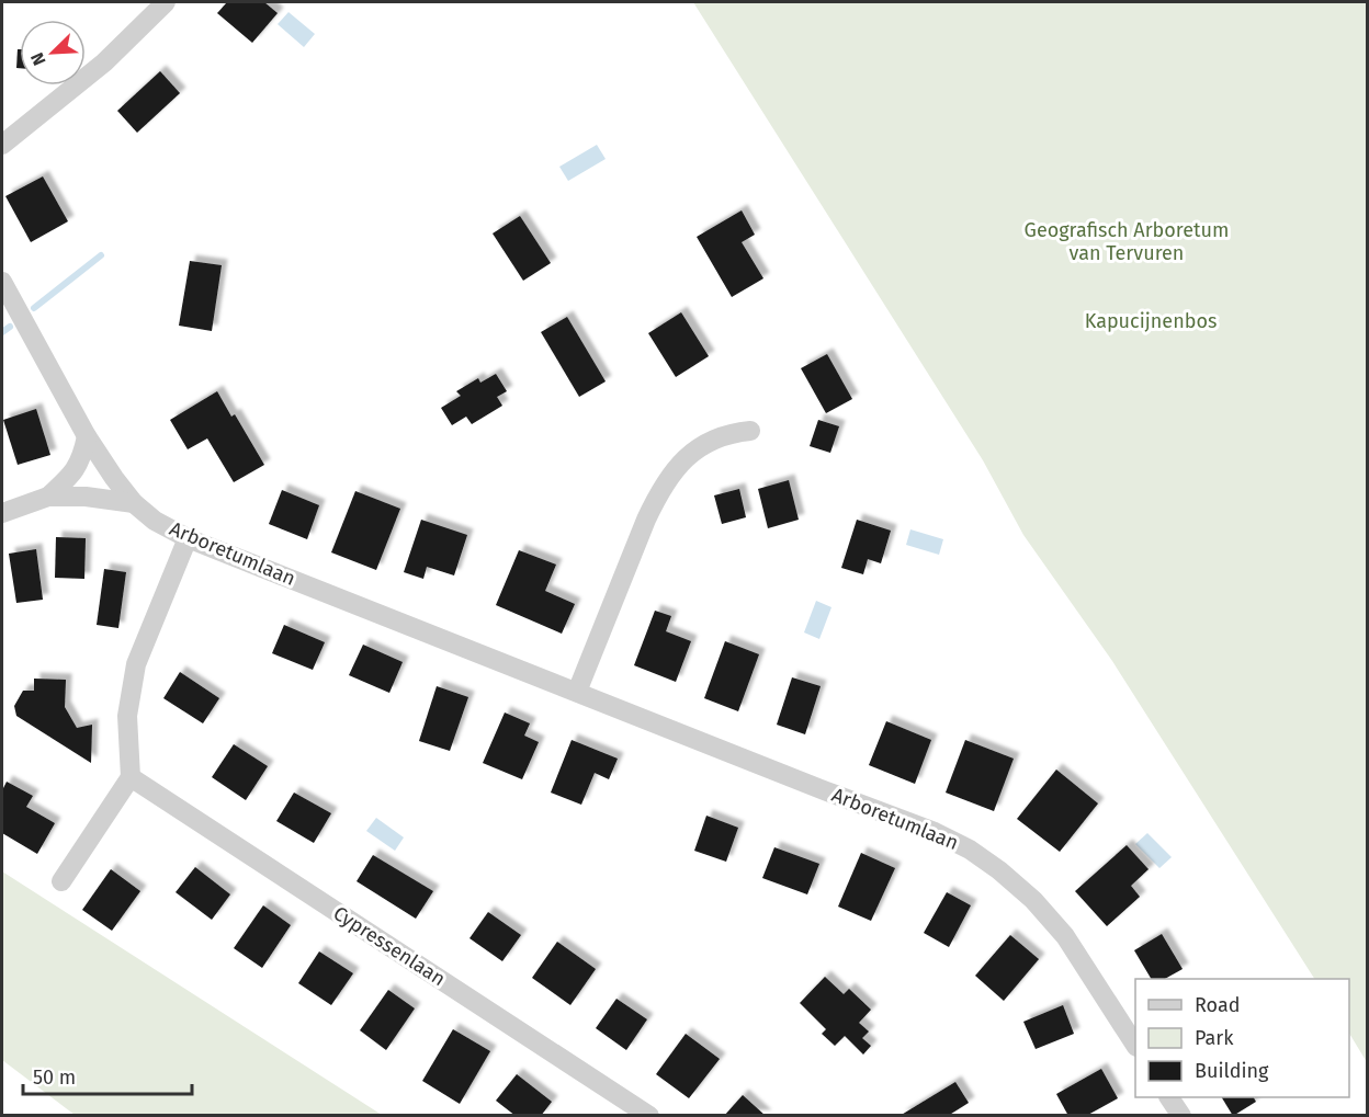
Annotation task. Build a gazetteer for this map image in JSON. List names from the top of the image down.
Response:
{
  "streets": {
    "street": ["Arboretumlaan", "Cypressenlaan"]
  },
  "parks": ["Geografisch Arboretum van Tervuren", "Kapucijnenbos"],
  "legend": ["Road", "Park", "Building"],
  "scale_bar": "50 m",
  "north": "bottom left"
}
